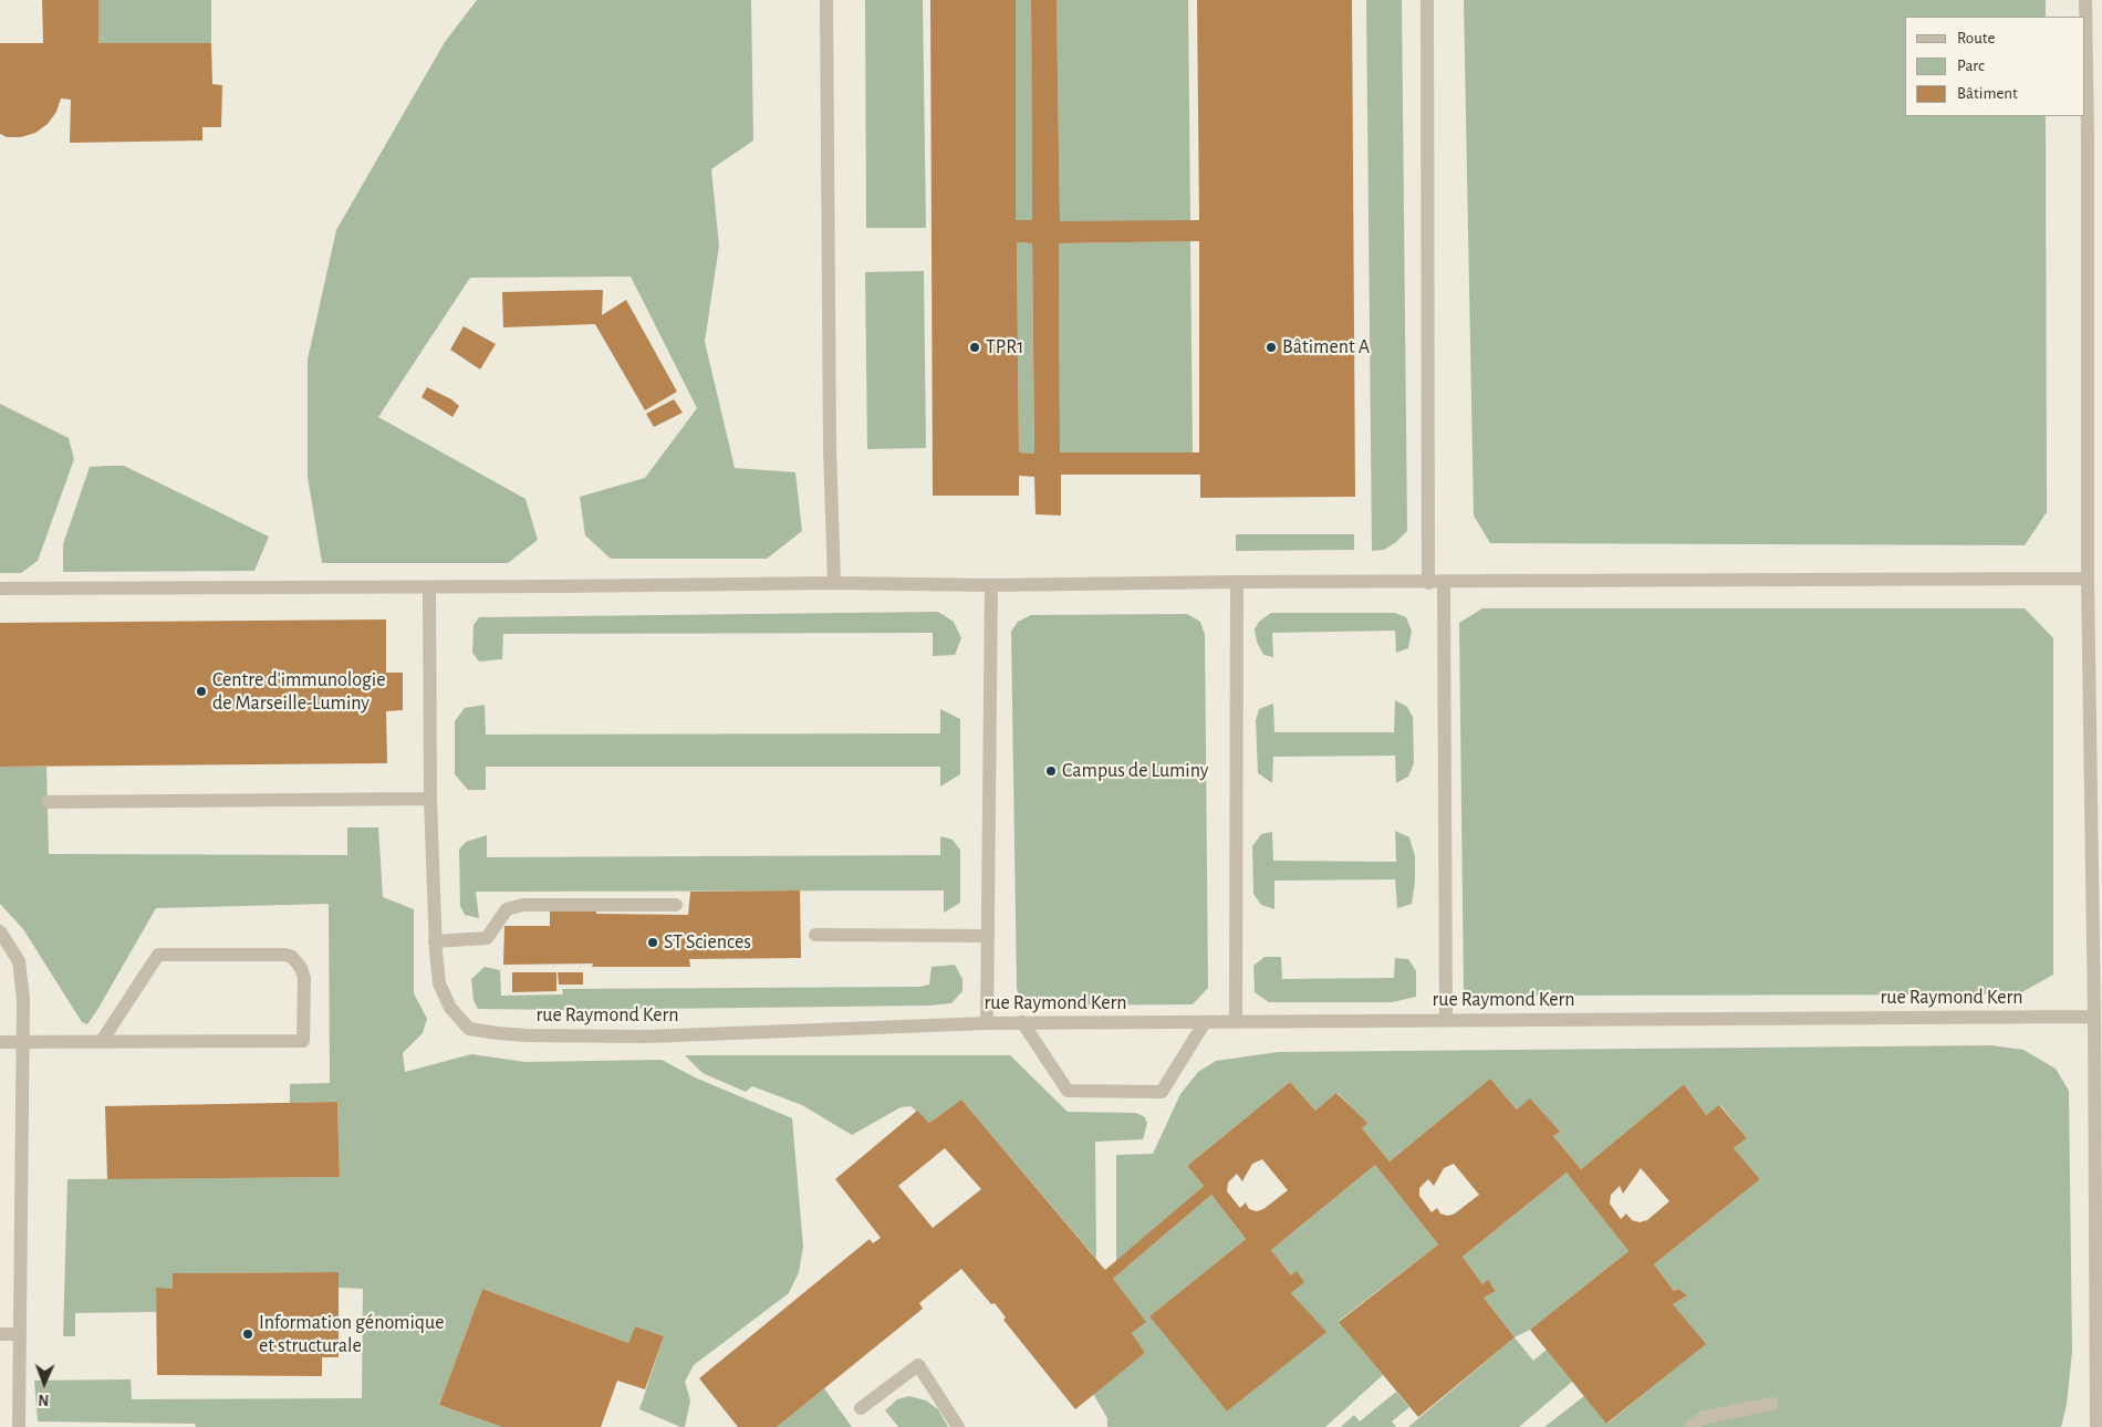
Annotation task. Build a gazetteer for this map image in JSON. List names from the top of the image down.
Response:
{
  "streets": {
    "street": ["rue Raymond Kern"]
  },
  "places": [
    "TPR1",
    "Bâtiment A",
    "Centre d'immunologie de Marseille-Luminy",
    "Campus de Luminy",
    "ST Sciences",
    "Information génomique et structurale"
  ],
  "legend": ["Route", "Parc", "Bâtiment"],
  "north": "bottom"
}
